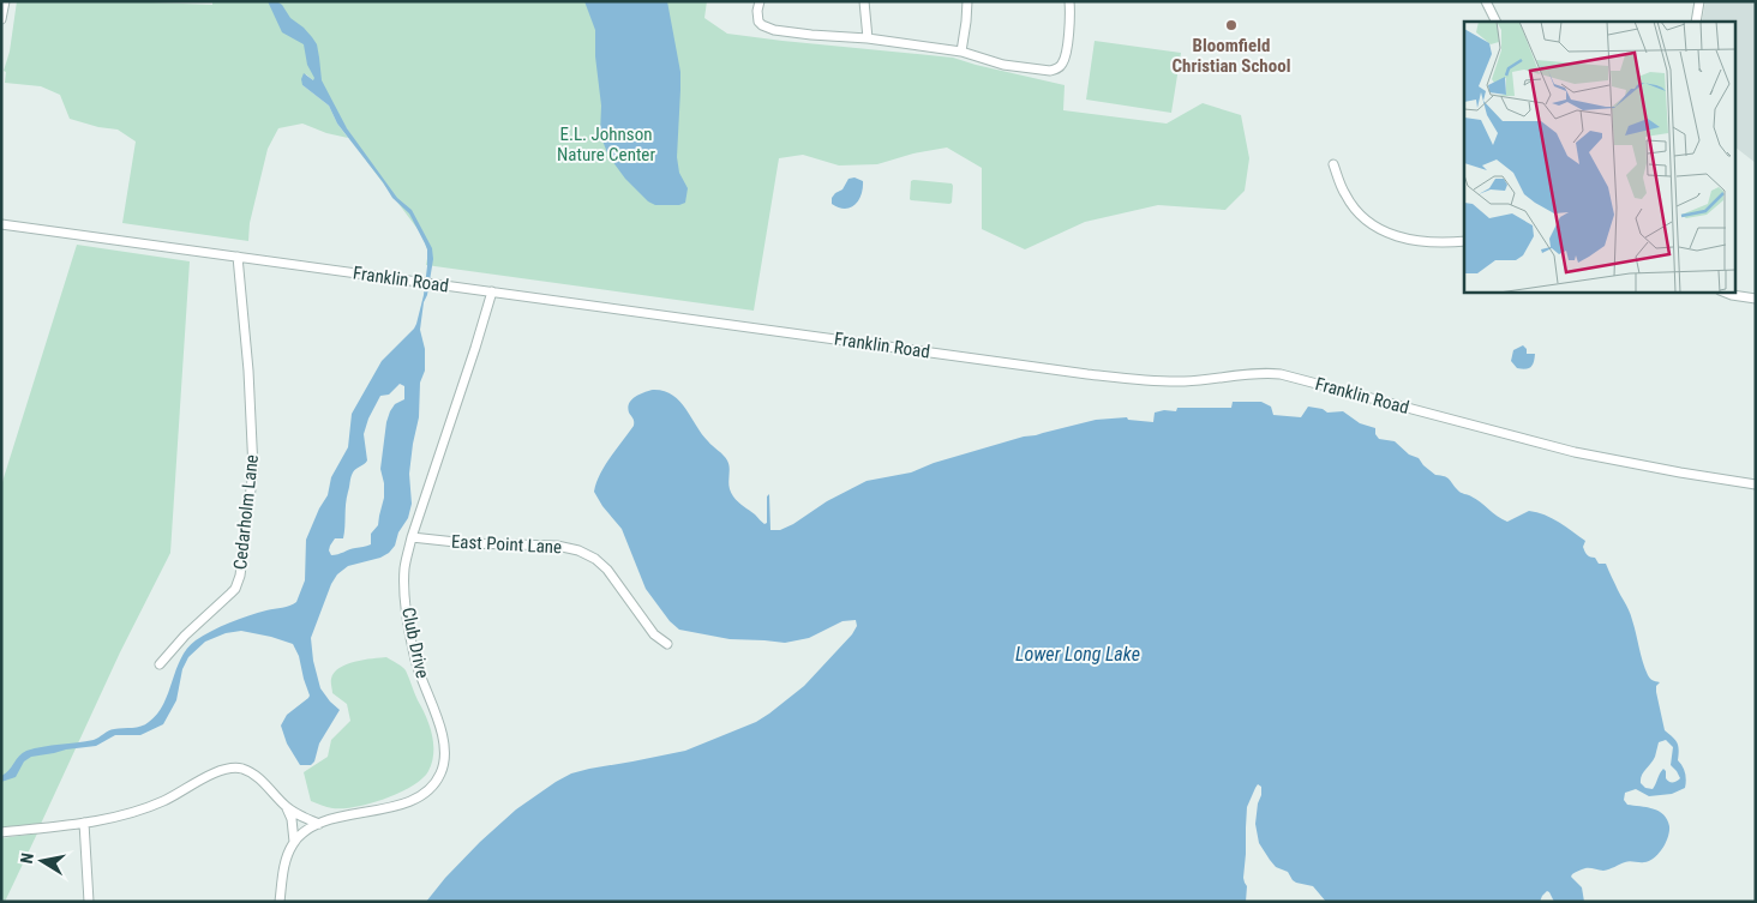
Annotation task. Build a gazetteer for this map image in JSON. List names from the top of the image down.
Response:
{
  "streets": {
    "street": [
      "Franklin Road",
      "Cedarholm Lane",
      "East Point Lane",
      "Club Drive"
    ]
  },
  "crossings": [
    ["Franklin Road", "Cedarholm Lane"],
    ["Franklin Road", "Club Drive"],
    ["East Point Lane", "Club Drive"]
  ],
  "water": ["Lower Long Lake"],
  "parks": ["E.L. Johnson Nature Center"],
  "places": ["Bloomfield Christian School"],
  "north": "left"
}
